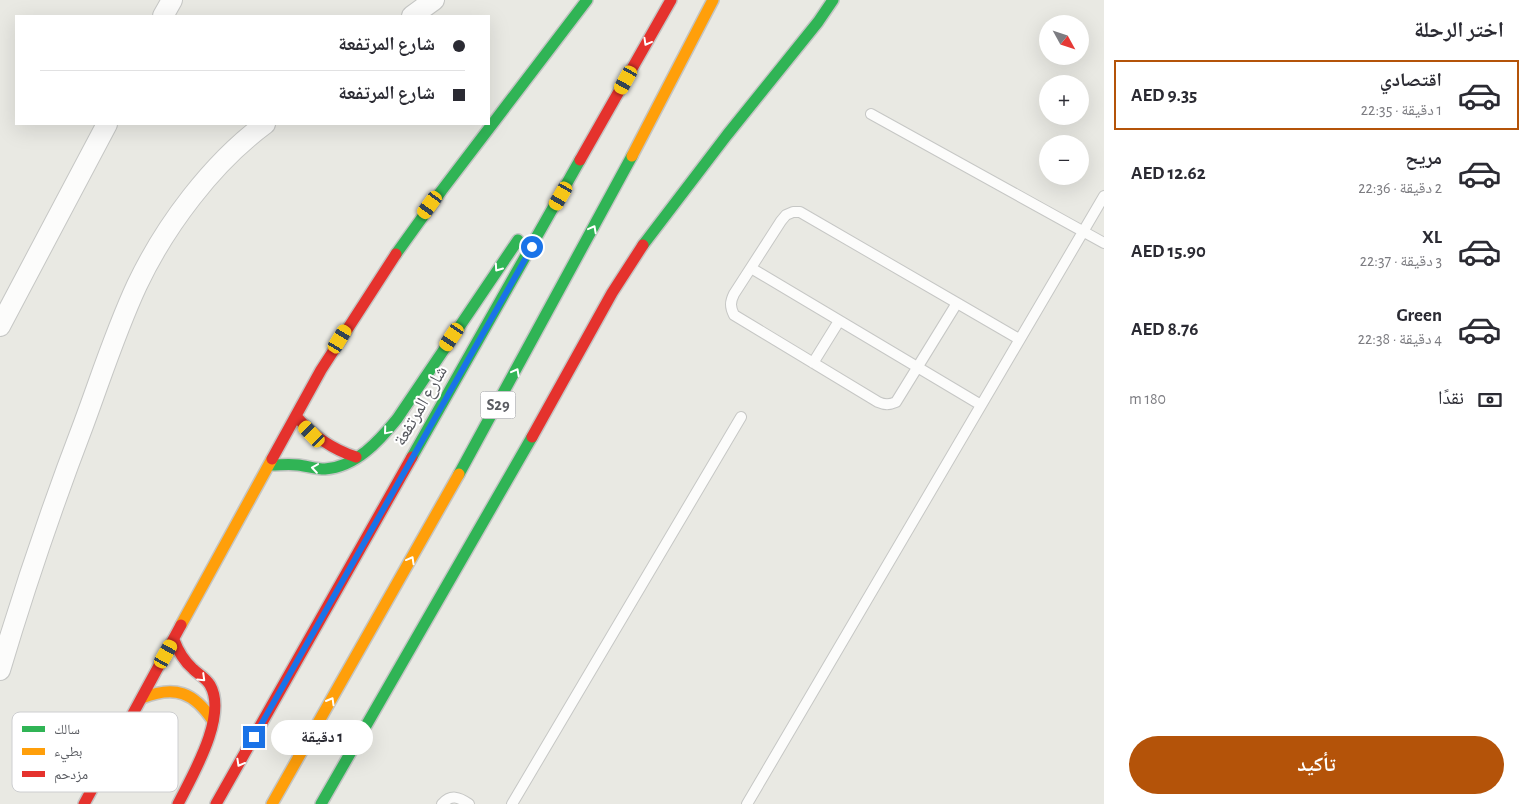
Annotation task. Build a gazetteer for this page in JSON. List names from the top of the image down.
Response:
{
  "streets": {
    "main road": ["S29", "شارع المرتفعة"]
  },
  "legend": ["سالك", "بطيء", "مزدحم"],
  "north": "bottom right",
  "page": {
    "heading": "اختر الرحلة",
    "map_buttons": ["+", "−"],
    "banner": ["شارع المرتفعة", "شارع المرتفعة"],
    "list": [
      {
        "name": "اقتصادي",
        "note": "1 دقيقة · 22:35",
        "value": "AED 9.35"
      },
      {
        "name": "مريح",
        "note": "2 دقيقة · 22:36",
        "value": "AED 12.62"
      },
      {
        "name": "XL",
        "note": "3 دقيقة · 22:37",
        "value": "AED 15.90"
      },
      {
        "name": "Green",
        "note": "4 دقيقة · 22:38",
        "value": "AED 8.76"
      }
    ],
    "pay": ["نقدًا", "180 m"],
    "bubble": "1 دقيقة",
    "buttons": "تأكيد"
  }
}
